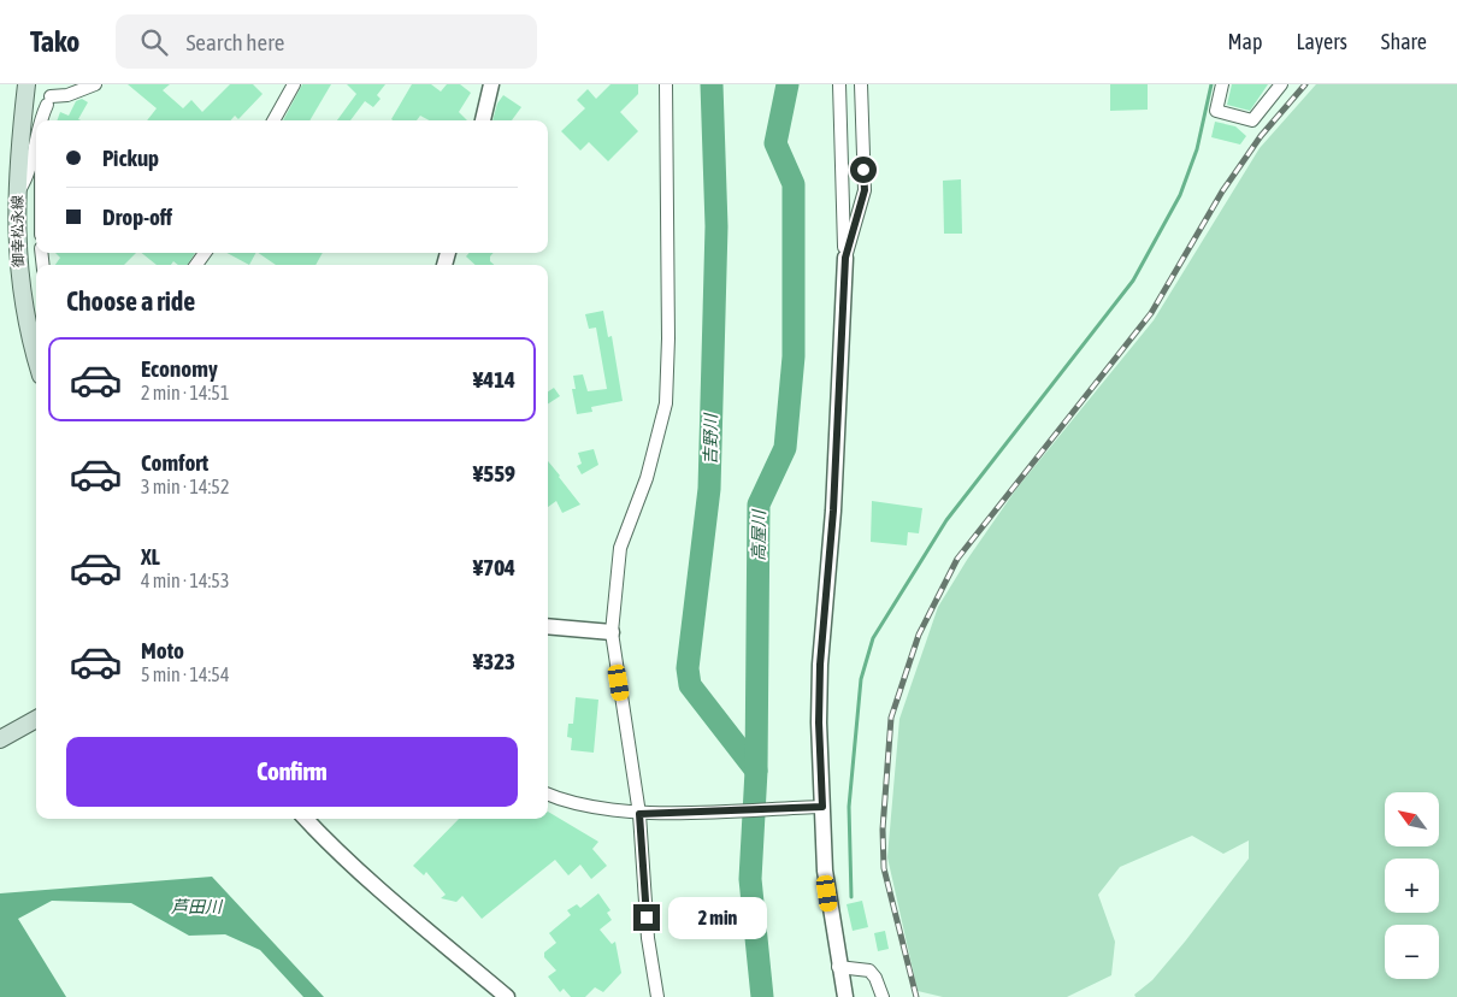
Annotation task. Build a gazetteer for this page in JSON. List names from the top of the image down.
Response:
{
  "streets": {
    "main road": ["御幸松永線"]
  },
  "water": ["吉野川", "高屋川", "芦田川"],
  "north": "top left",
  "page": {
    "header": "Tako",
    "search": "Search here",
    "nav": ["Map", "Layers", "Share"],
    "banner": ["Pickup", "Drop-off"],
    "heading": "Choose a ride",
    "list": [
      {
        "name": "Economy",
        "note": "2 min · 14:51",
        "value": "¥414"
      },
      {
        "name": "Comfort",
        "note": "3 min · 14:52",
        "value": "¥559"
      },
      {
        "name": "XL",
        "note": "4 min · 14:53",
        "value": "¥704"
      },
      {
        "name": "Moto",
        "note": "5 min · 14:54",
        "value": "¥323"
      }
    ],
    "buttons": "Confirm",
    "map_buttons": ["+", "−"],
    "bubble": "2 min"
  }
}
